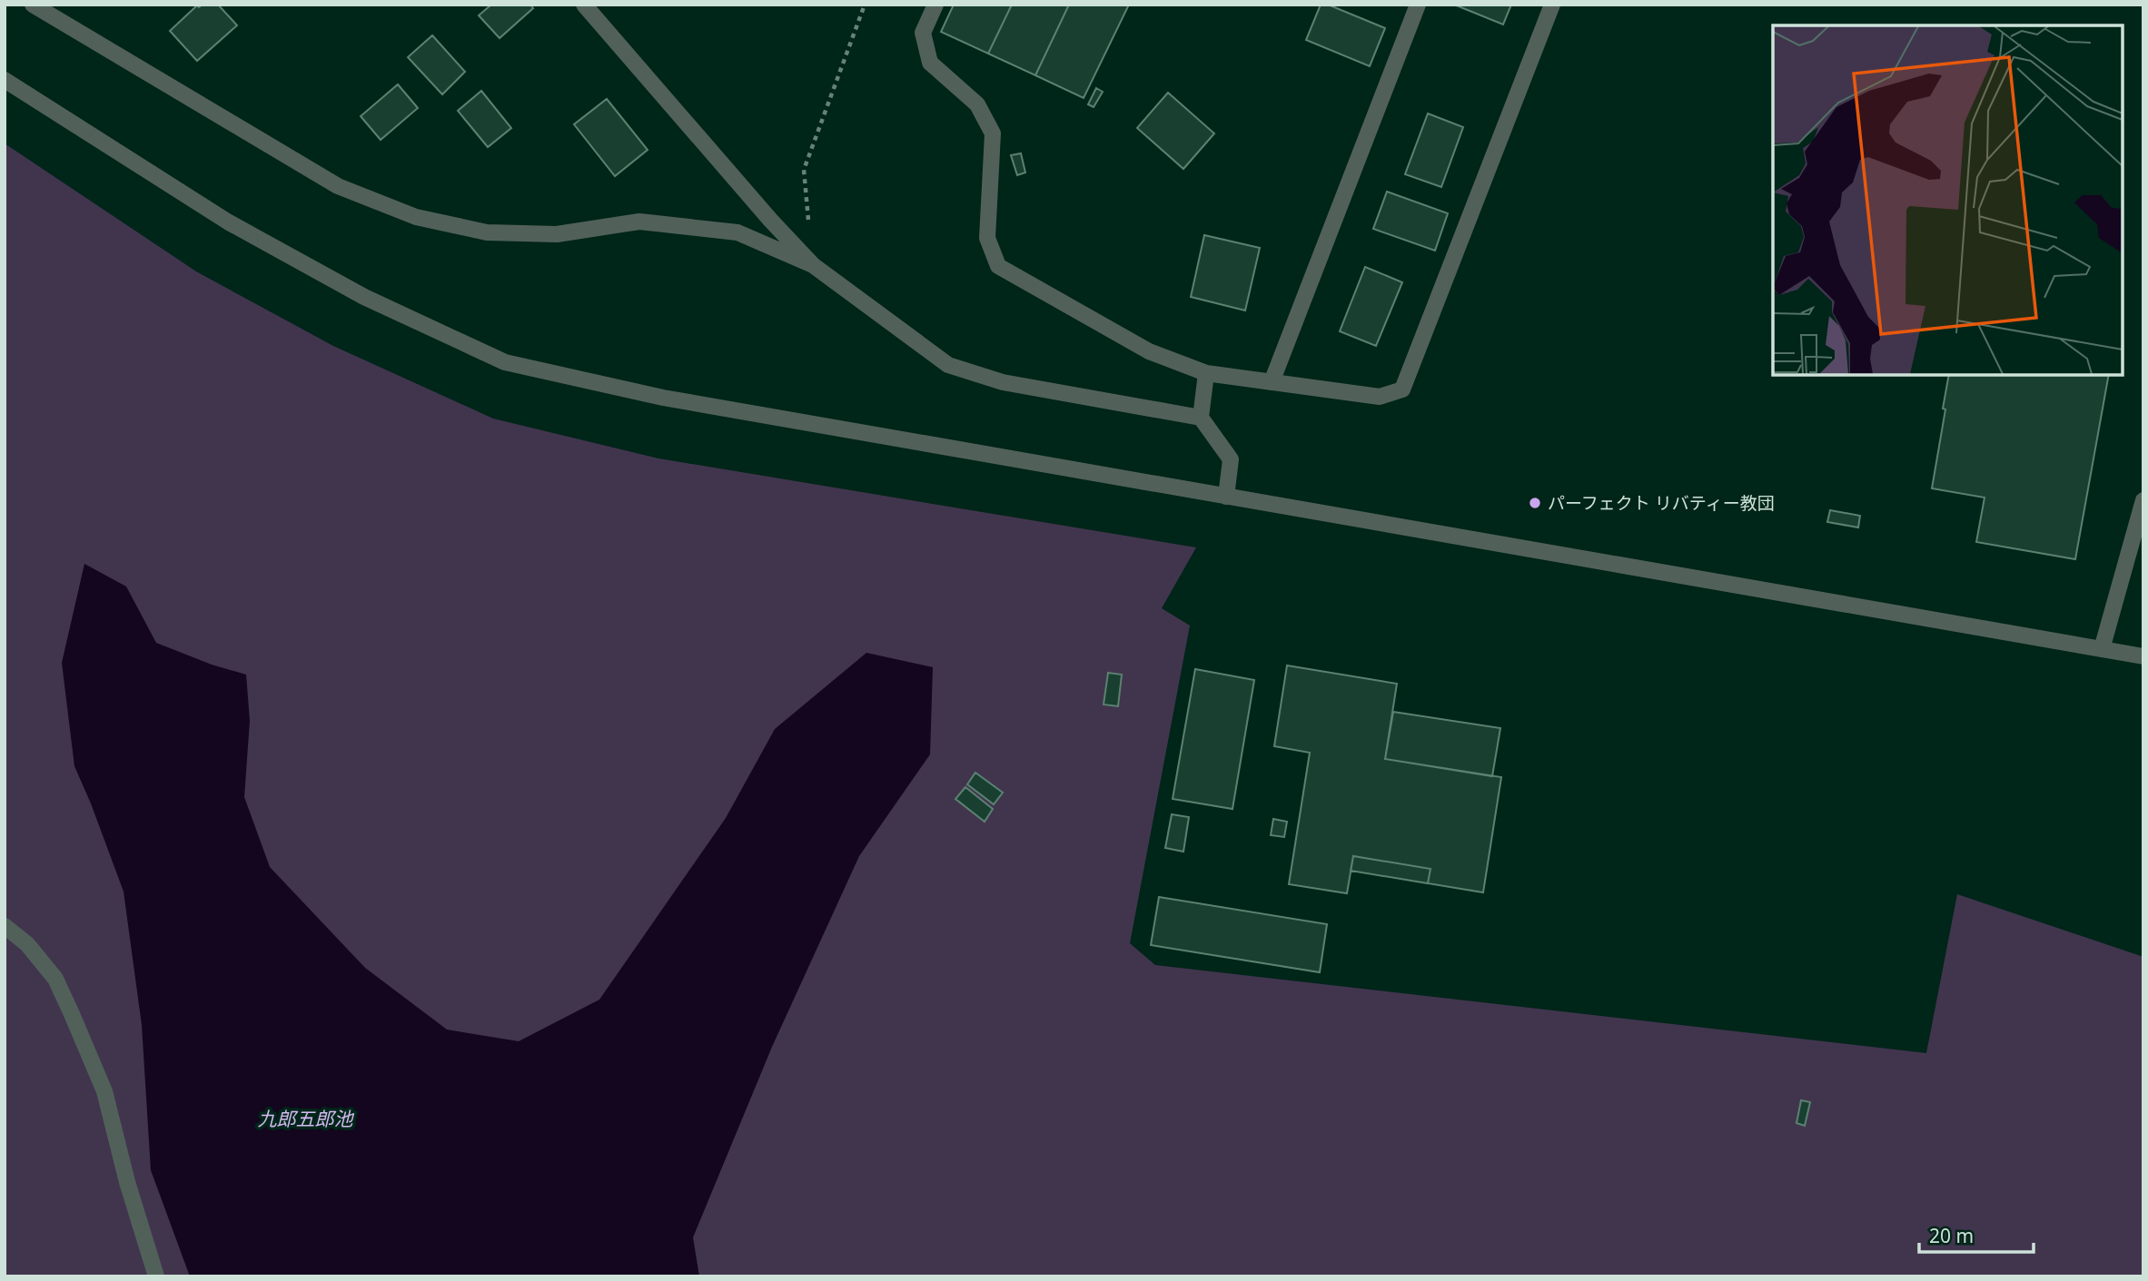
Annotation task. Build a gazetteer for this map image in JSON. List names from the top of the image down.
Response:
{
  "water": ["九郎五郎池"],
  "places": ["パーフェクト リバティー教団"],
  "scale_bar": "20 m"
}
